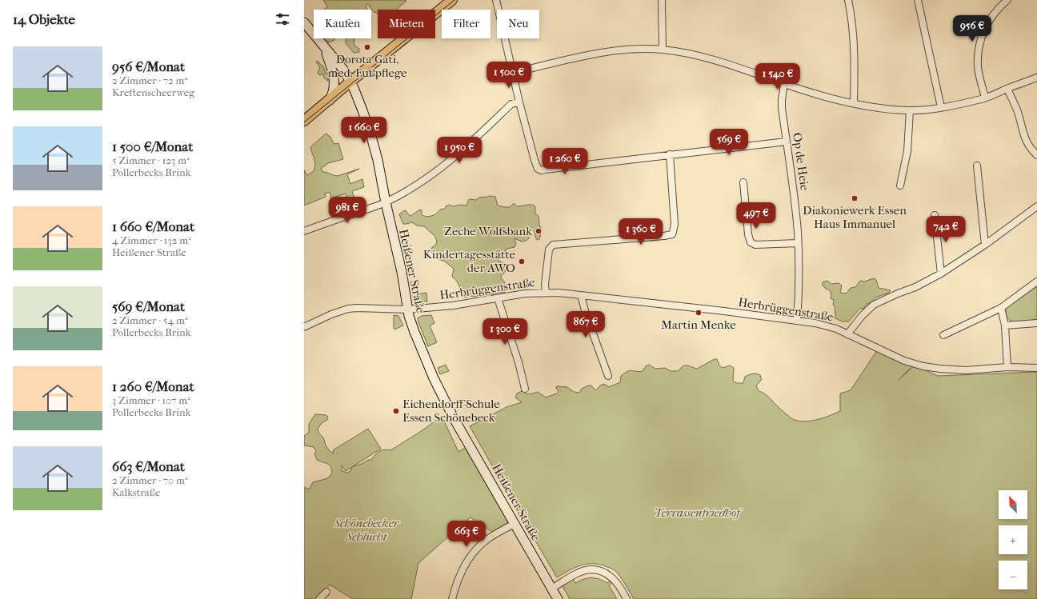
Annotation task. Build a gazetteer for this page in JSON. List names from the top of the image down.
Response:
{
  "streets": {
    "street": ["Op de Heie", "Heißener Straße", "Herbrüggenstraße"]
  },
  "crossings": [
    ["Op de Heie", "Herbrüggenstraße"],
    ["Heißener Straße", "Herbrüggenstraße"]
  ],
  "parks": ["Terrassenfriedhof", "Schönebecker Schlucht"],
  "places": [
    "Dorota Gati, med. Fußpflege",
    "Diakoniewerk Essen Haus Immanuel",
    "Zeche Wolfsbank",
    "Kindertagesstätte der AWO",
    "Martin Menke",
    "Eichendorff-Schule Essen Schönebeck"
  ],
  "north": "top left",
  "page": {
    "heading": "14 Objekte",
    "chip": [
      "Kaufen",
      "Mieten",
      "Filter",
      "Neu"
    ],
    "price": [
      "956 €",
      "1 500 €",
      "1 540 €",
      "1 660 €",
      "569 €",
      "1 950 €",
      "1 260 €",
      "981 €",
      "497 €",
      "742 €",
      "1 360 €",
      "867 €",
      "1 300 €",
      "663 €"
    ],
    "list": [
      {
        "name": "956 €/Monat",
        "note": "2 Zimmer · 72 m² · Kreftenscheerweg"
      },
      {
        "name": "1 500 €/Monat",
        "note": "5 Zimmer · 123 m² · Pollerbecks Brink"
      },
      {
        "name": "1 660 €/Monat",
        "note": "4 Zimmer · 132 m² · Heißener Straße"
      },
      {
        "name": "569 €/Monat",
        "note": "2 Zimmer · 54 m² · Pollerbecks Brink"
      },
      {
        "name": "1 260 €/Monat",
        "note": "3 Zimmer · 107 m² · Pollerbecks Brink"
      },
      {
        "name": "663 €/Monat",
        "note": "2 Zimmer · 70 m² · Kalkstraße"
      }
    ],
    "map_buttons": ["+", "−"]
  }
}
